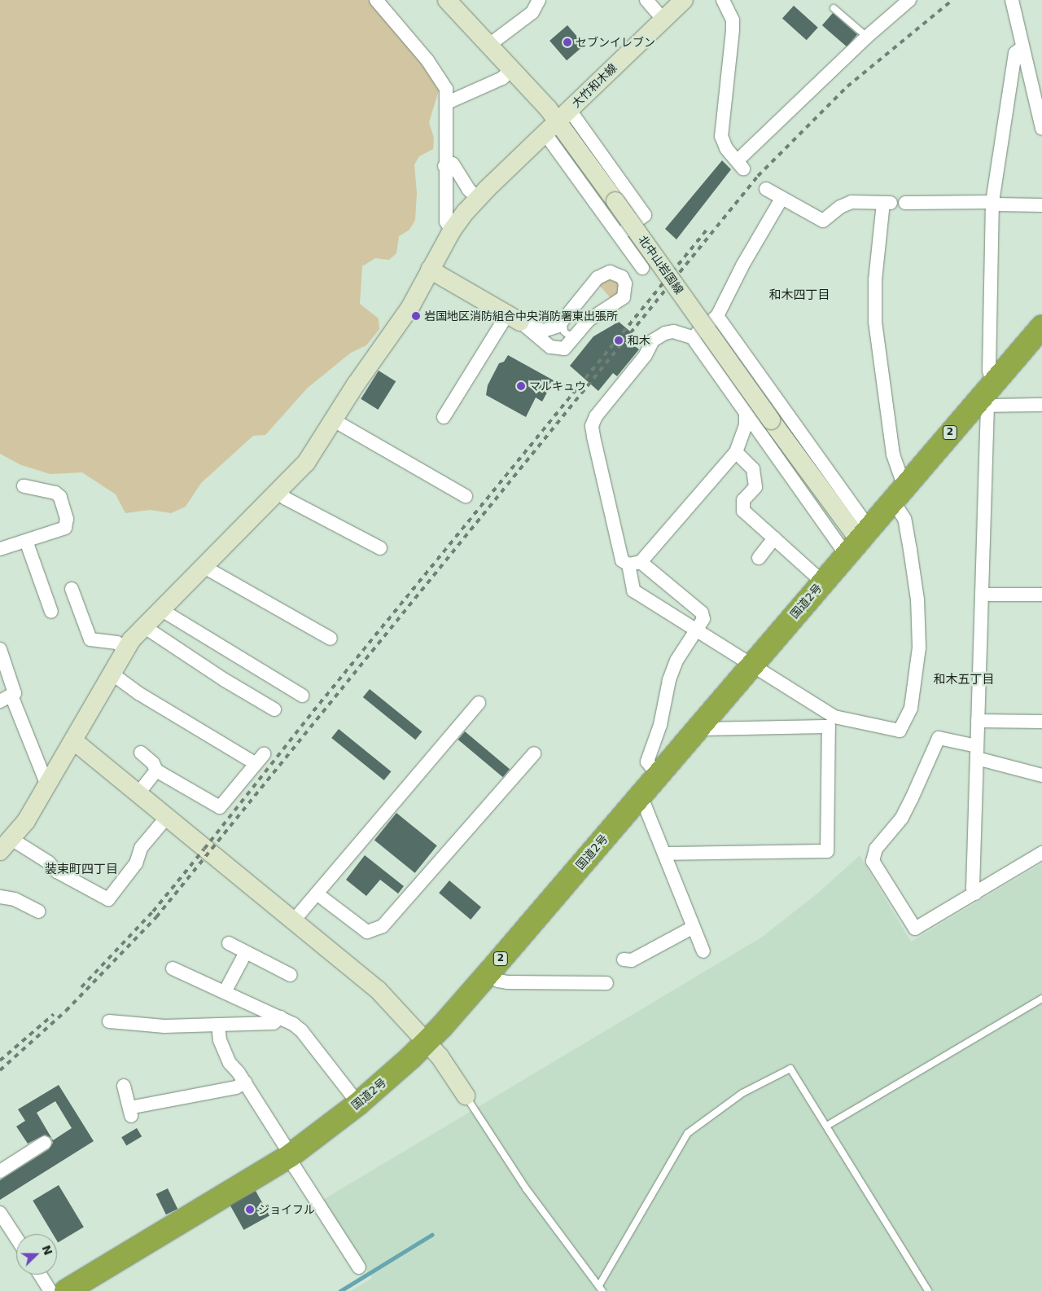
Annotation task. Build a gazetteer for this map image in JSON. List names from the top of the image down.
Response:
{
  "streets": {
    "highway": ["2", "国道2号"],
    "street": ["大竹和木線", "北中山岩国線"]
  },
  "crossings": [
    ["大竹和木線", "北中山岩国線"],
    ["北中山岩国線", "国道2号"]
  ],
  "districts": ["和木四丁目", "和木五丁目", "装束町四丁目"],
  "places": [
    "セブンイレブン",
    "岩国地区消防組合中央消防署東出張所",
    "和木",
    "マルキュウ",
    "ジョイフル"
  ],
  "north": "right"
}
